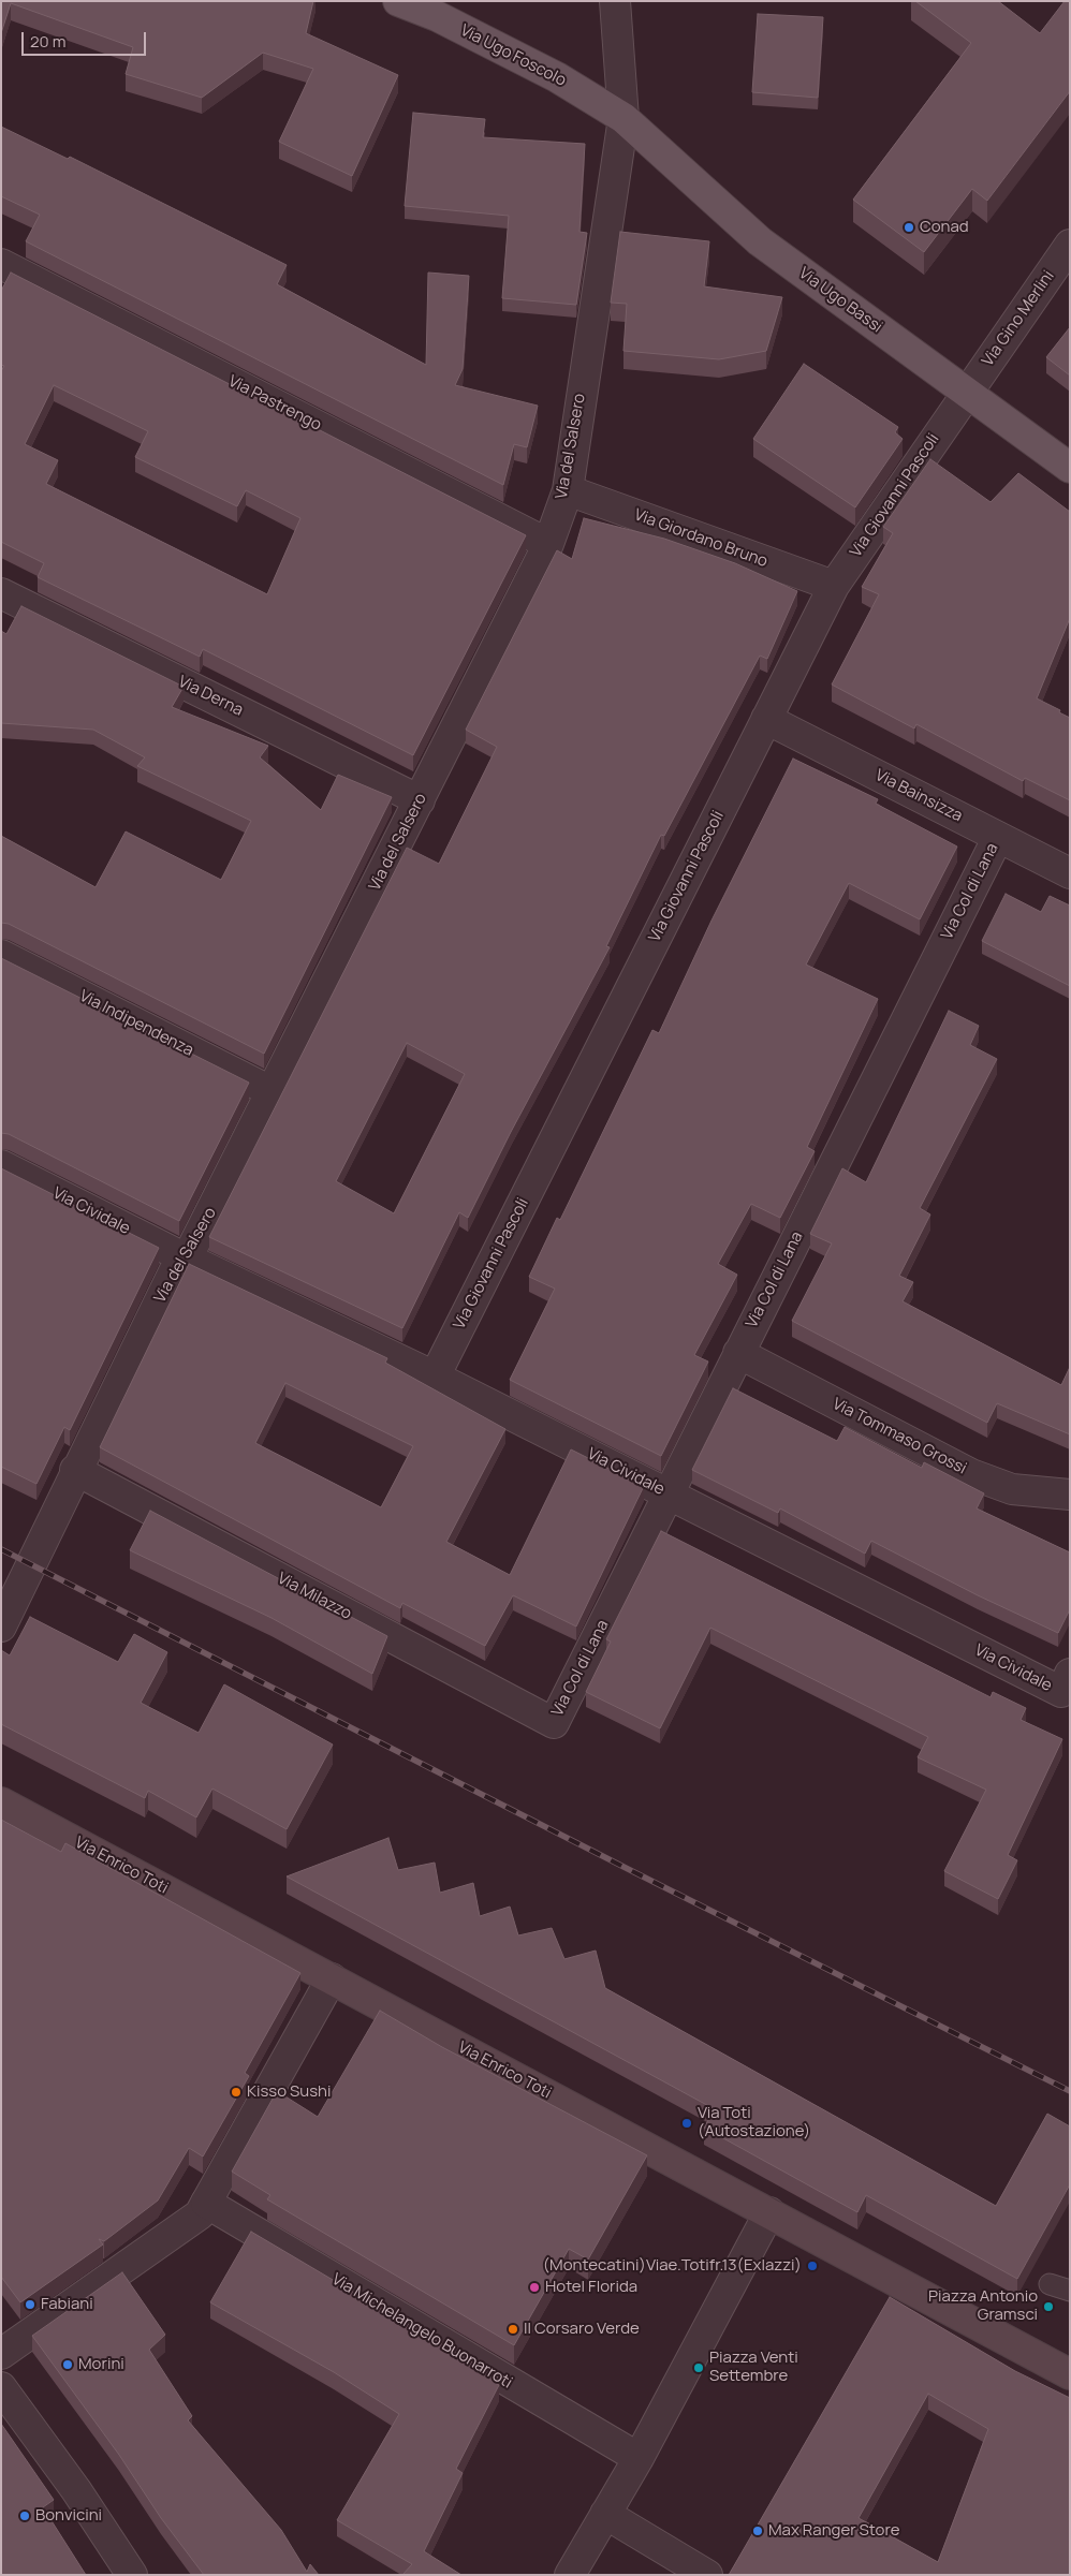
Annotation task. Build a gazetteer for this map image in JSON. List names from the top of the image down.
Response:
{
  "streets": {
    "main road": ["Via Ugo Foscolo", "Via Ugo Bassi", "Via Enrico Toti"],
    "street": [
      "Via Gino Merlini",
      "Via Pastrengo",
      "Via del Salsero",
      "Via Giovanni Pascoli",
      "Via Giordano Bruno",
      "Via Derna",
      "Via Bainsizza",
      "Via Col di Lana",
      "Via Indipendenza",
      "Via Cividale",
      "Via Tommaso Grossi",
      "Via Milazzo",
      "Via Michelangelo Buonarroti"
    ]
  },
  "crossings": [
    ["Via Ugo Foscolo", "Via Ugo Bassi"],
    ["Via Ugo Foscolo", "Via del Salsero"],
    ["Via Ugo Bassi", "Via Gino Merlini"],
    ["Via Ugo Bassi", "Via del Salsero"],
    ["Via Ugo Bassi", "Via Giovanni Pascoli"],
    ["Via Gino Merlini", "Via Giovanni Pascoli"],
    ["Via Pastrengo", "Via del Salsero"],
    ["Via del Salsero", "Via Giordano Bruno"],
    ["Via del Salsero", "Via Derna"],
    ["Via del Salsero", "Via Indipendenza"],
    ["Via del Salsero", "Via Cividale"],
    ["Via del Salsero", "Via Milazzo"],
    ["Via Giovanni Pascoli", "Via Giordano Bruno"],
    ["Via Giovanni Pascoli", "Via Bainsizza"],
    ["Via Giovanni Pascoli", "Via Cividale"],
    ["Via Bainsizza", "Via Col di Lana"],
    ["Via Col di Lana", "Via Cividale"],
    ["Via Col di Lana", "Via Tommaso Grossi"],
    ["Via Col di Lana", "Via Milazzo"]
  ],
  "places": [
    "Conad",
    "Kisso Sushi",
    "Via Toti (Autostazione)",
    "(Montecatini)Viae.Totifr.13(Exlazzi)",
    "Hotel Florida",
    "Fabiani",
    "Piazza Antonio Gramsci",
    "Il Corsaro Verde",
    "Morini",
    "Piazza Venti Settembre",
    "Bonvicini",
    "Max Ranger Store"
  ],
  "scale_bar": "20 m"
}
